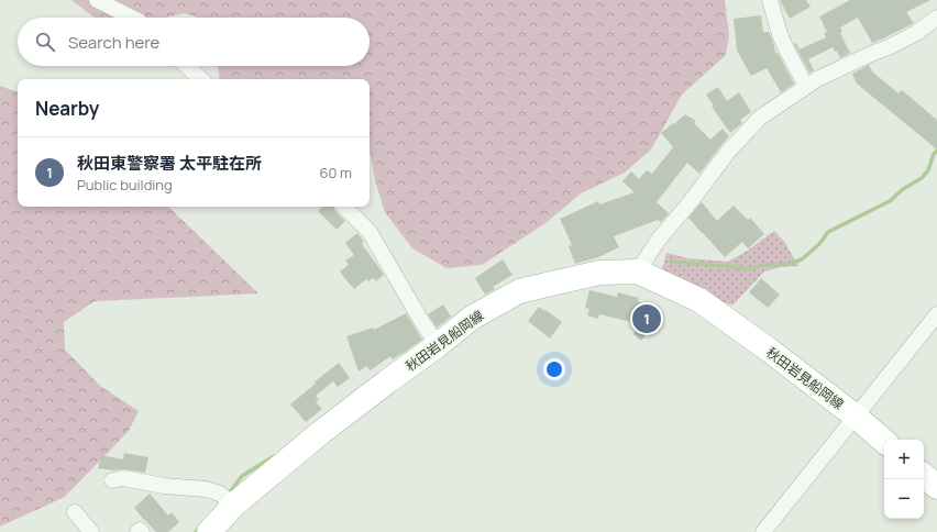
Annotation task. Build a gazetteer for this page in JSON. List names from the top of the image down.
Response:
{
  "streets": {
    "main road": ["秋田岩見船岡線"]
  },
  "page": {
    "search": "Search here",
    "heading": "Nearby",
    "list": [
      {
        "mark": "1",
        "name": "秋田東警察署 太平駐在所",
        "note": "Public building",
        "value": "60 m"
      }
    ],
    "pins": "1",
    "map_buttons": ["+", "−"]
  }
}
